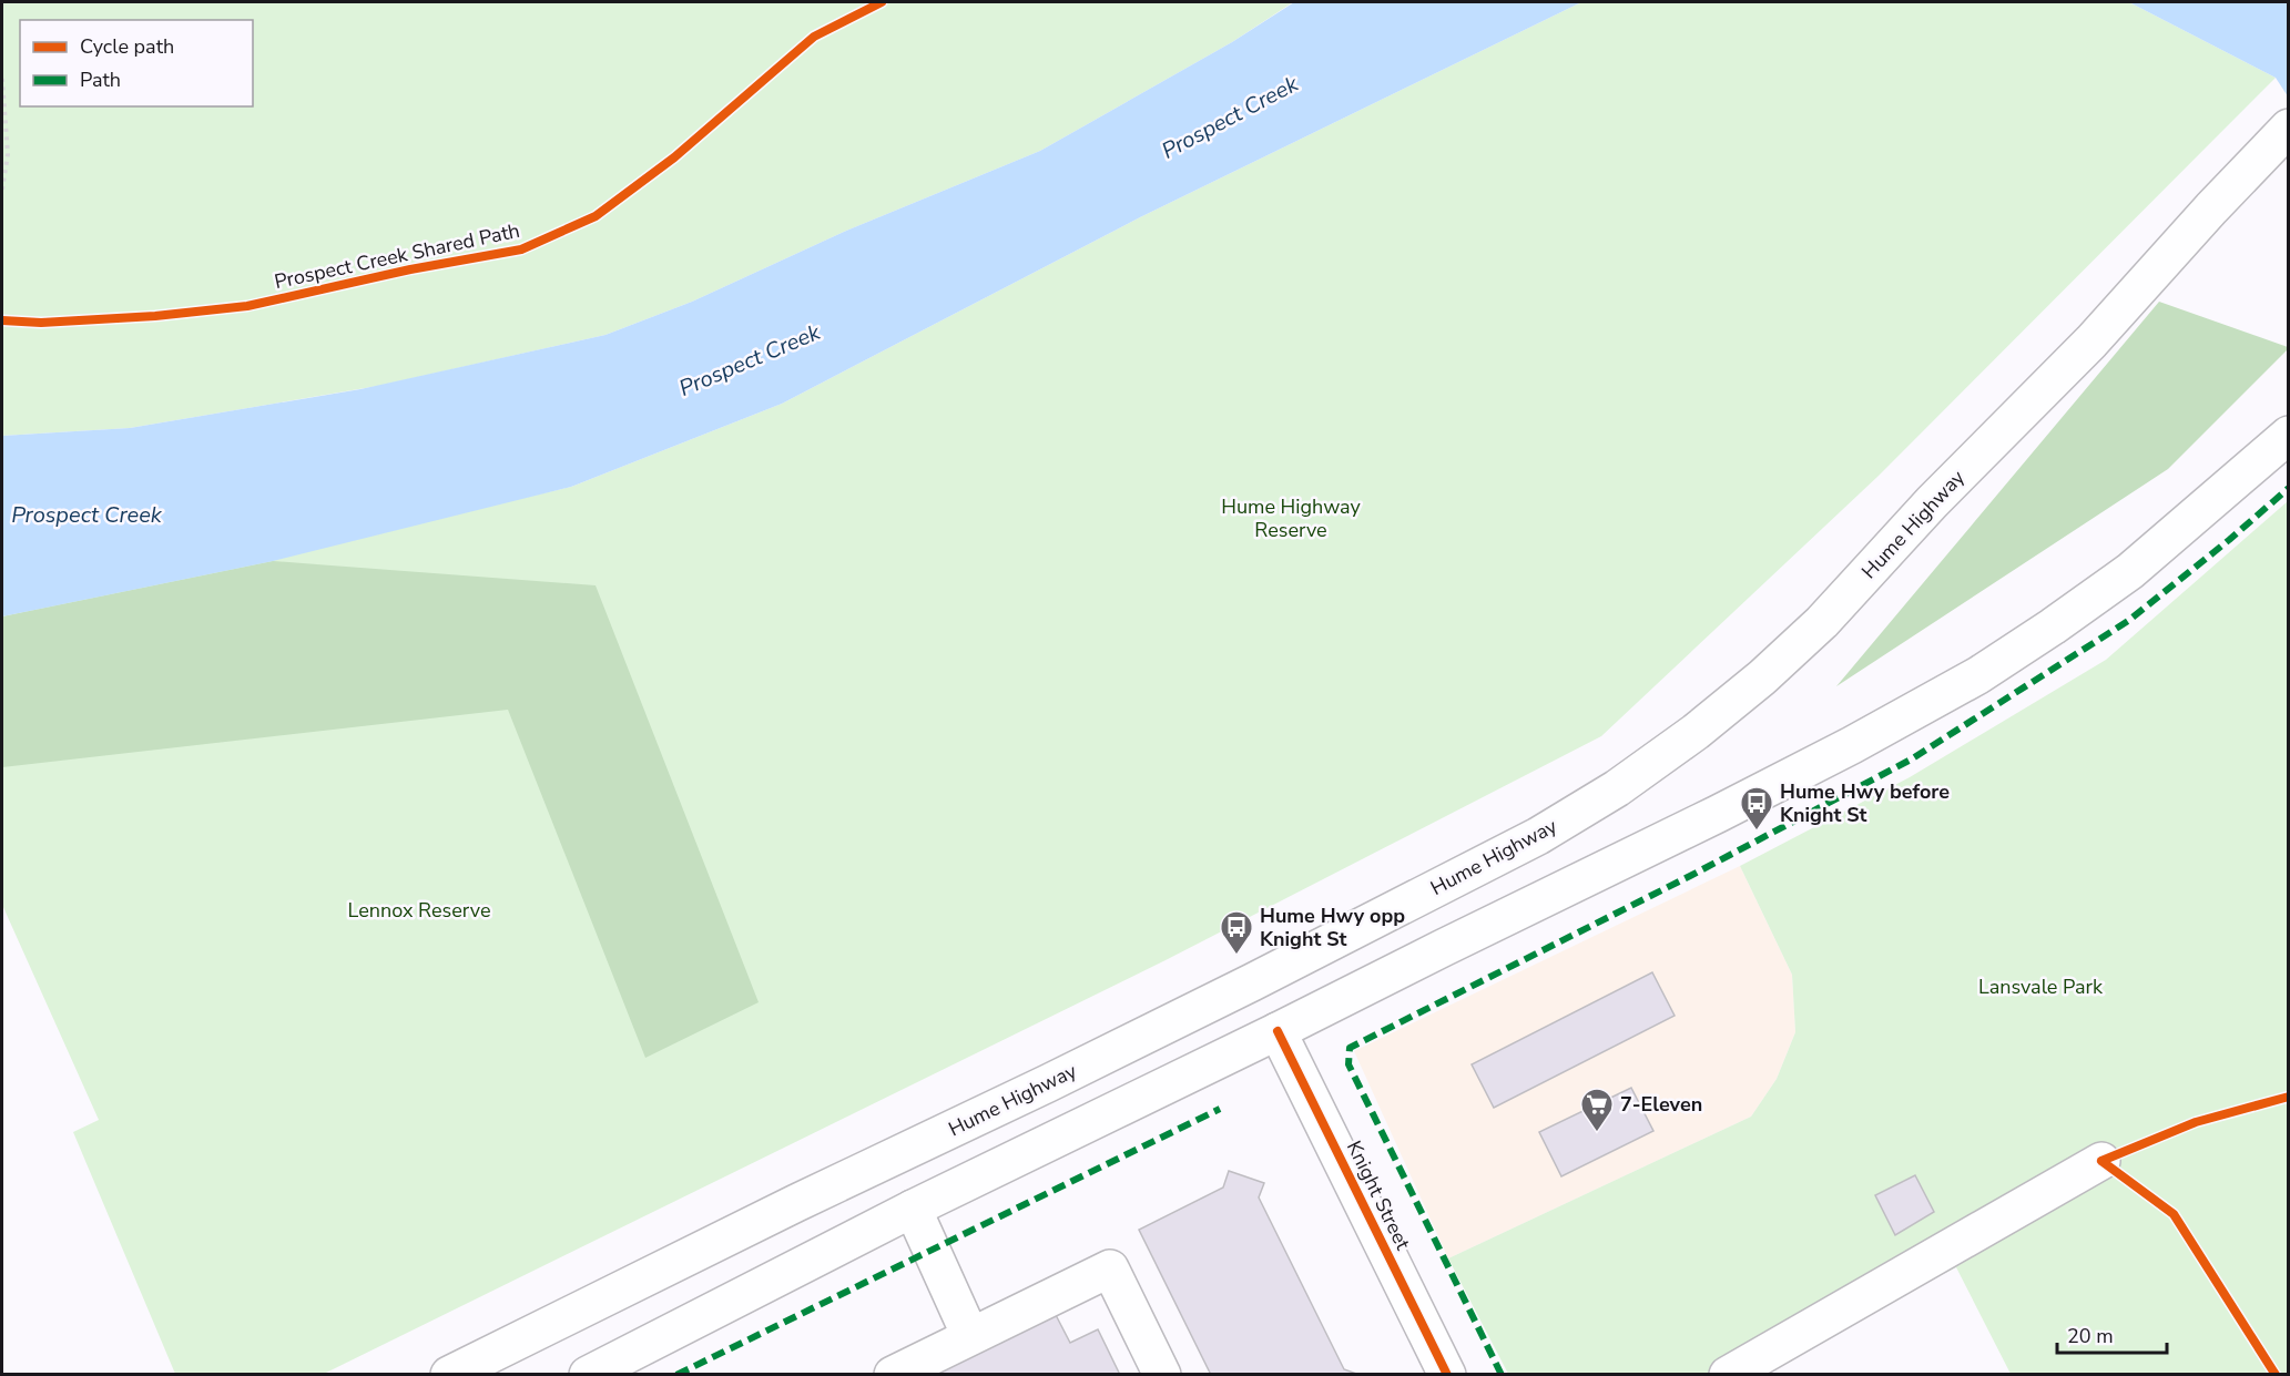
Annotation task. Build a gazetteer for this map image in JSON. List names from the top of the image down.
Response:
{
  "streets": {
    "main road": ["Hume Highway", "Knight Street"],
    "cycle path": ["Prospect Creek Shared Path"]
  },
  "water": ["Prospect Creek"],
  "parks": ["Hume Highway Reserve", "Lennox Reserve", "Lansvale Park"],
  "places": {
    "bus stop": ["Hume Hwy before Knight St", "Hume Hwy opp Knight St"],
    "supermarket": ["7-Eleven"]
  },
  "legend": ["Cycle path", "Path"],
  "scale_bar": "20 m"
}
